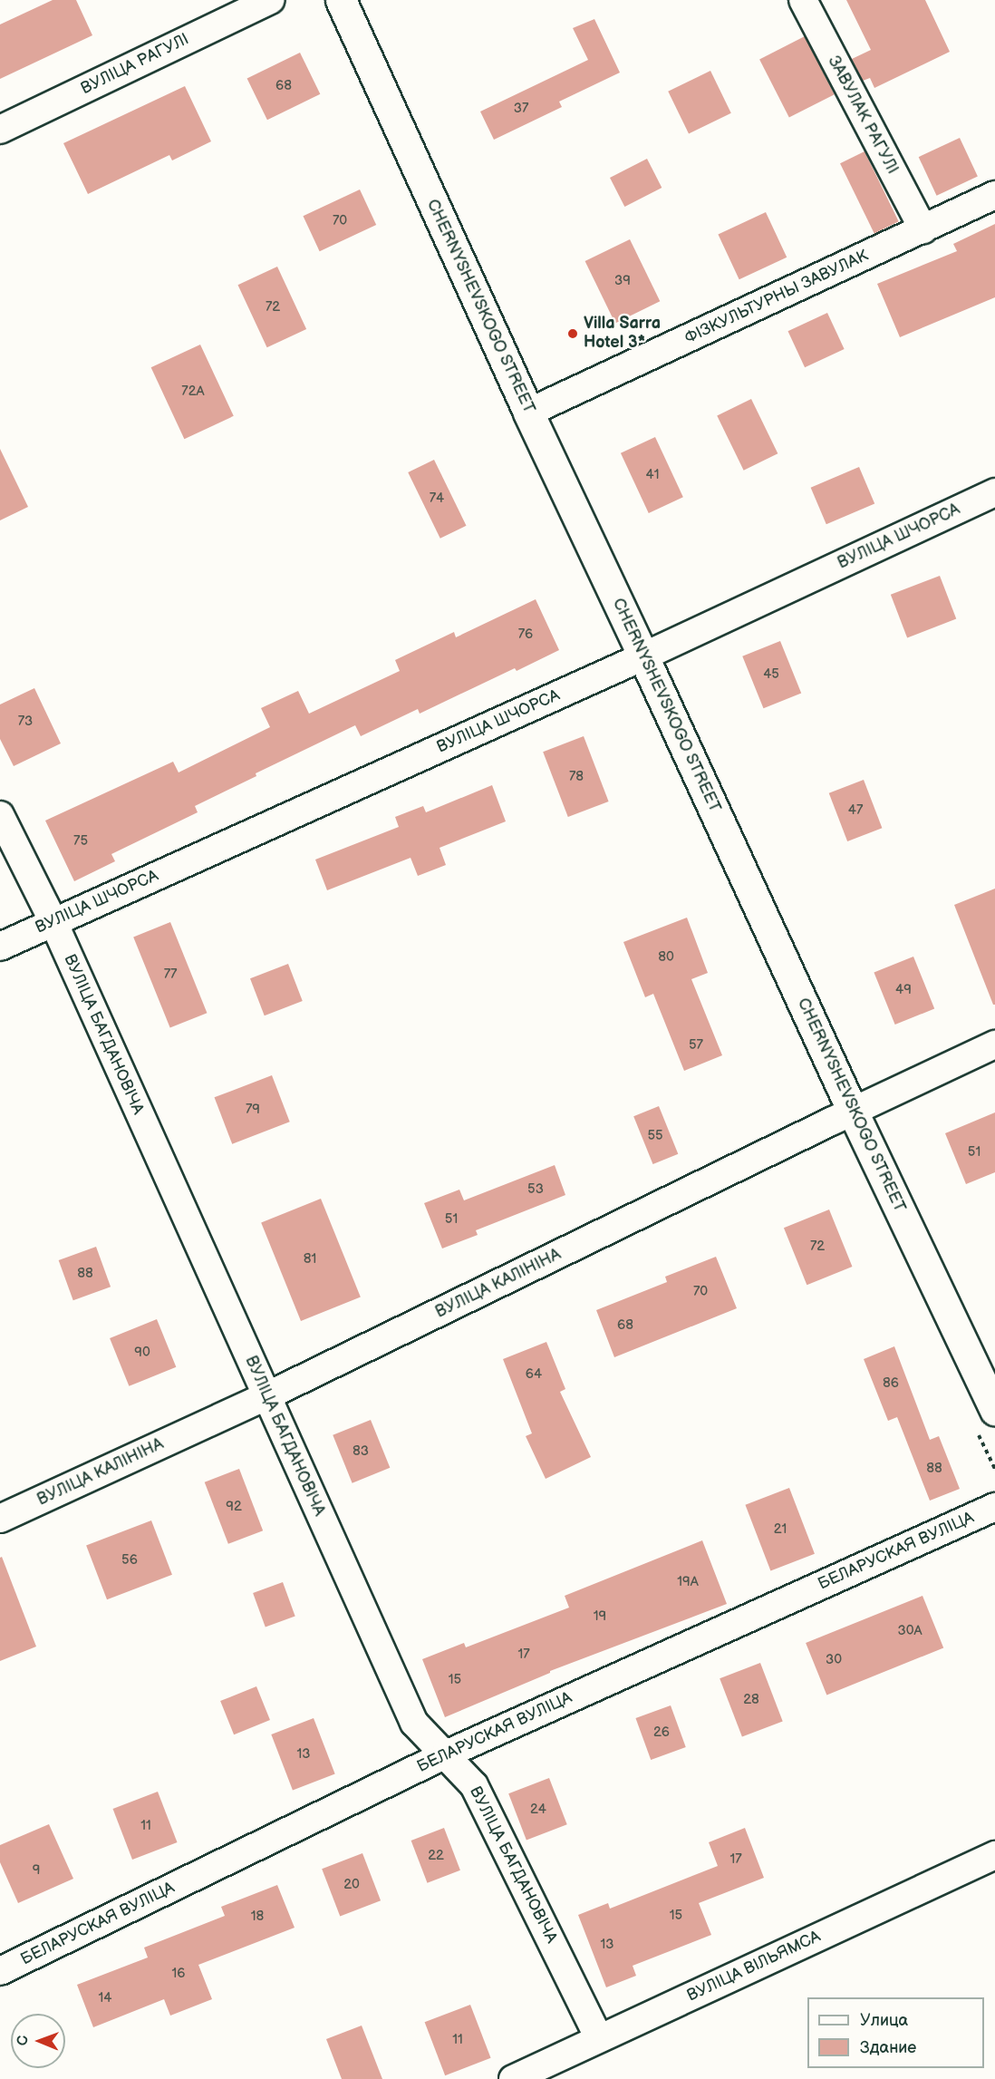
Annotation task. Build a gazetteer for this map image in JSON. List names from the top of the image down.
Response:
{
  "streets": {
    "main road": ["CHERNYSHEVSKOGO STREET"],
    "street": [
      "ВУЛІЦА РАГУЛІ",
      "ЗАВУЛАК РАГУЛІ",
      "ФІЗКУЛЬТУРНЫ ЗАВУЛАК",
      "ВУЛІЦА ШЧОРСА",
      "ВУЛІЦА БАГДАНОВІЧА",
      "ВУЛІЦА КАЛІНІНА",
      "БЕЛАРУСКАЯ ВУЛІЦА",
      "ВУЛІЦА ВІЛЬЯМСА"
    ]
  },
  "crossings": [
    ["ЗАВУЛАК РАГУЛІ", "ФІЗКУЛЬТУРНЫ ЗАВУЛАК"],
    ["ФІЗКУЛЬТУРНЫ ЗАВУЛАК", "CHERNYSHEVSKOGO STREET"],
    ["CHERNYSHEVSKOGO STREET", "ВУЛІЦА ШЧОРСА"],
    ["CHERNYSHEVSKOGO STREET", "ВУЛІЦА КАЛІНІНА"],
    ["ВУЛІЦА ШЧОРСА", "ВУЛІЦА БАГДАНОВІЧА"],
    ["ВУЛІЦА БАГДАНОВІЧА", "ВУЛІЦА КАЛІНІНА"],
    ["ВУЛІЦА БАГДАНОВІЧА", "БЕЛАРУСКАЯ ВУЛІЦА"],
    ["ВУЛІЦА БАГДАНОВІЧА", "ВУЛІЦА ВІЛЬЯМСА"]
  ],
  "places": ["Villa Sarra Hotel 3*"],
  "house_numbers": [
    "68",
    "37",
    "70",
    "39",
    "72",
    "72А",
    "41",
    "74",
    "76",
    "45",
    "73",
    "78",
    "47",
    "75",
    "80",
    "77",
    "49",
    "57",
    "79",
    "55",
    "51",
    "53",
    "51",
    "72",
    "81",
    "88",
    "70",
    "68",
    "90",
    "64",
    "86",
    "83",
    "88",
    "92",
    "21",
    "56",
    "19А",
    "19",
    "30А",
    "17",
    "30",
    "15",
    "28",
    "26",
    "13",
    "24",
    "11",
    "22",
    "17",
    "9",
    "20",
    "15",
    "18",
    "13",
    "16",
    "14",
    "11"
  ],
  "legend": ["Улица", "Здание"],
  "north": "left"
}
